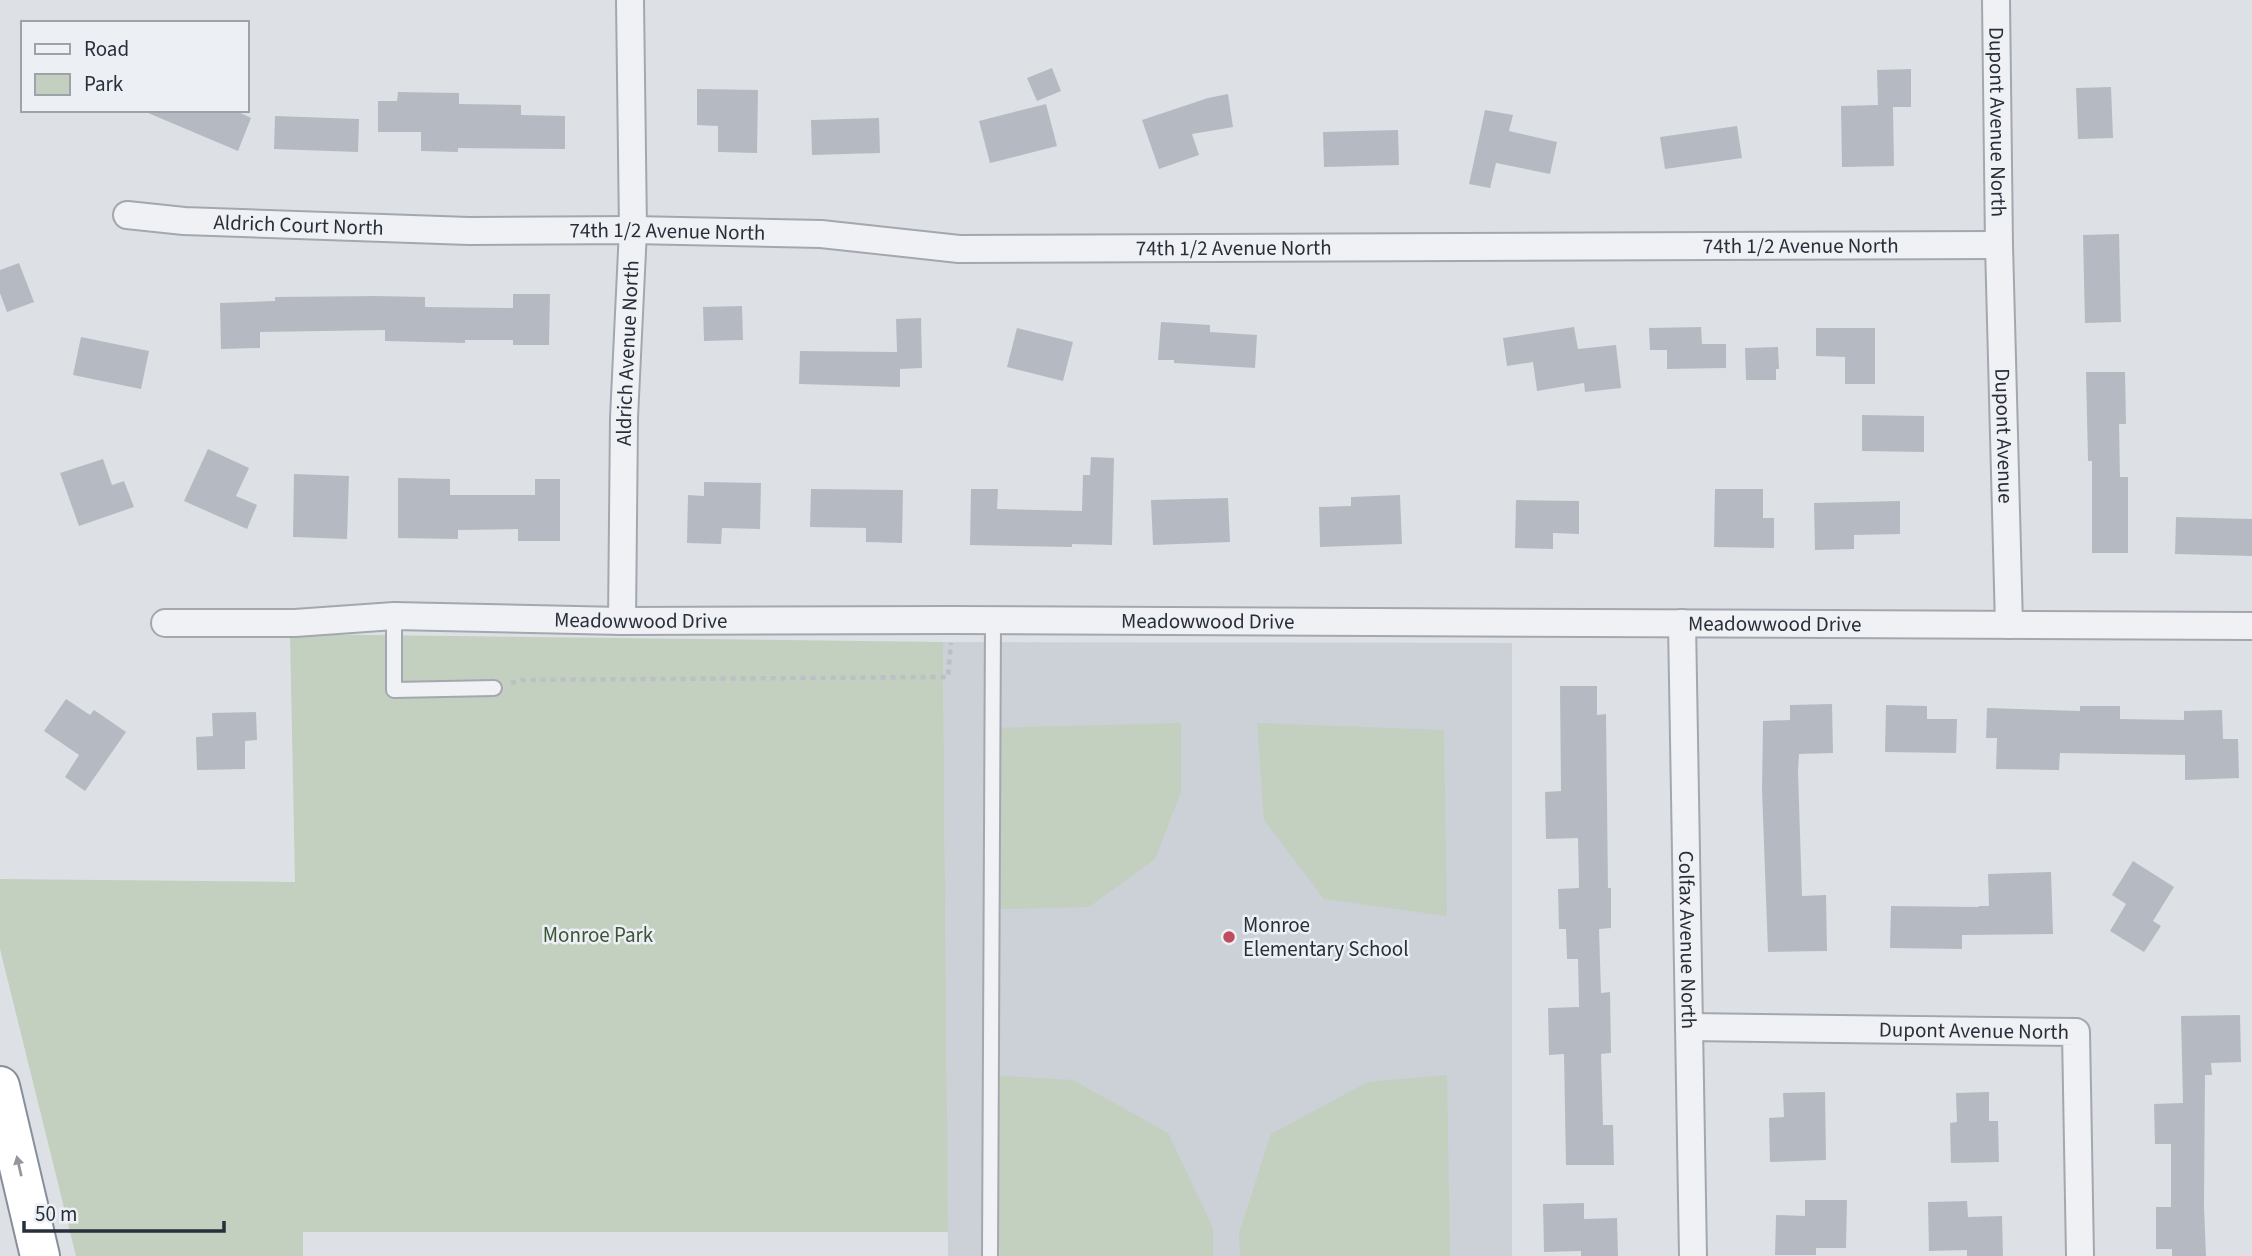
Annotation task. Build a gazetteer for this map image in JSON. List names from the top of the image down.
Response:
{
  "streets": {
    "street": [
      "Dupont Avenue North",
      "Aldrich Court North",
      "74th 1/2 Avenue North",
      "Aldrich Avenue North",
      "Dupont Avenue",
      "Meadowwood Drive",
      "Colfax Avenue North"
    ]
  },
  "crossings": [
    ["Dupont Avenue North", "74th 1/2 Avenue North"],
    ["Dupont Avenue North", "Dupont Avenue"],
    ["Dupont Avenue North", "Colfax Avenue North"],
    ["Aldrich Court North", "74th 1/2 Avenue North"],
    ["74th 1/2 Avenue North", "Aldrich Avenue North"],
    ["74th 1/2 Avenue North", "Dupont Avenue"],
    ["Aldrich Avenue North", "Meadowwood Drive"],
    ["Dupont Avenue", "Meadowwood Drive"],
    ["Meadowwood Drive", "Colfax Avenue North"]
  ],
  "parks": ["Monroe Park"],
  "places": ["Monroe Elementary School"],
  "legend": ["Road", "Park"],
  "scale_bar": "50 m"
}
